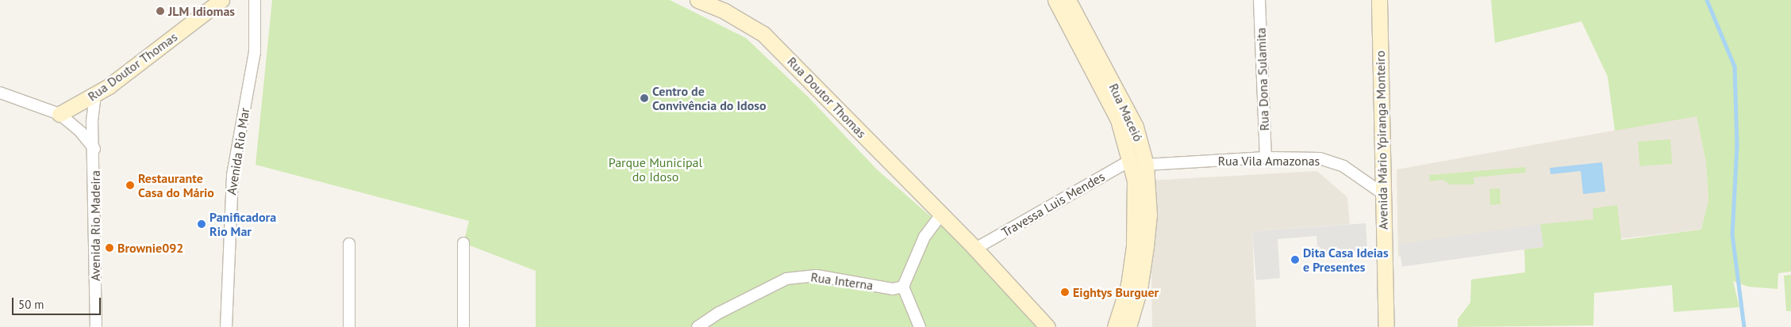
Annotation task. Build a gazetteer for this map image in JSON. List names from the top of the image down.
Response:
{
  "streets": {
    "main road": ["Rua Doutor Thomas", "Rua Maceió", "Avenida Mário Ypiranga Monteiro"],
    "street": [
      "Rua Dona Sulamita",
      "Avenida Rio Mar",
      "Rua Vila Amazonas",
      "Travessa Luis Mendes",
      "Avenida Rio Madeira",
      "Rua Interna"
    ]
  },
  "crossings": [
    ["Rua Doutor Thomas", "Travessa Luis Mendes"],
    ["Rua Doutor Thomas", "Avenida Rio Madeira"],
    ["Rua Dona Sulamita", "Rua Vila Amazonas"],
    ["Rua Maceió", "Rua Vila Amazonas"],
    ["Rua Maceió", "Travessa Luis Mendes"],
    ["Avenida Mário Ypiranga Monteiro", "Rua Vila Amazonas"]
  ],
  "parks": ["Parque Municipal do Idoso"],
  "places": [
    "JLM Idiomas",
    "Centro de Convivência do Idoso",
    "Restaurante Casa do Mário",
    "Panificadora Rio Mar",
    "Brownie092",
    "Dita Casa Ideias e Presentes",
    "Eightys Burguer"
  ],
  "scale_bar": "50 m"
}
